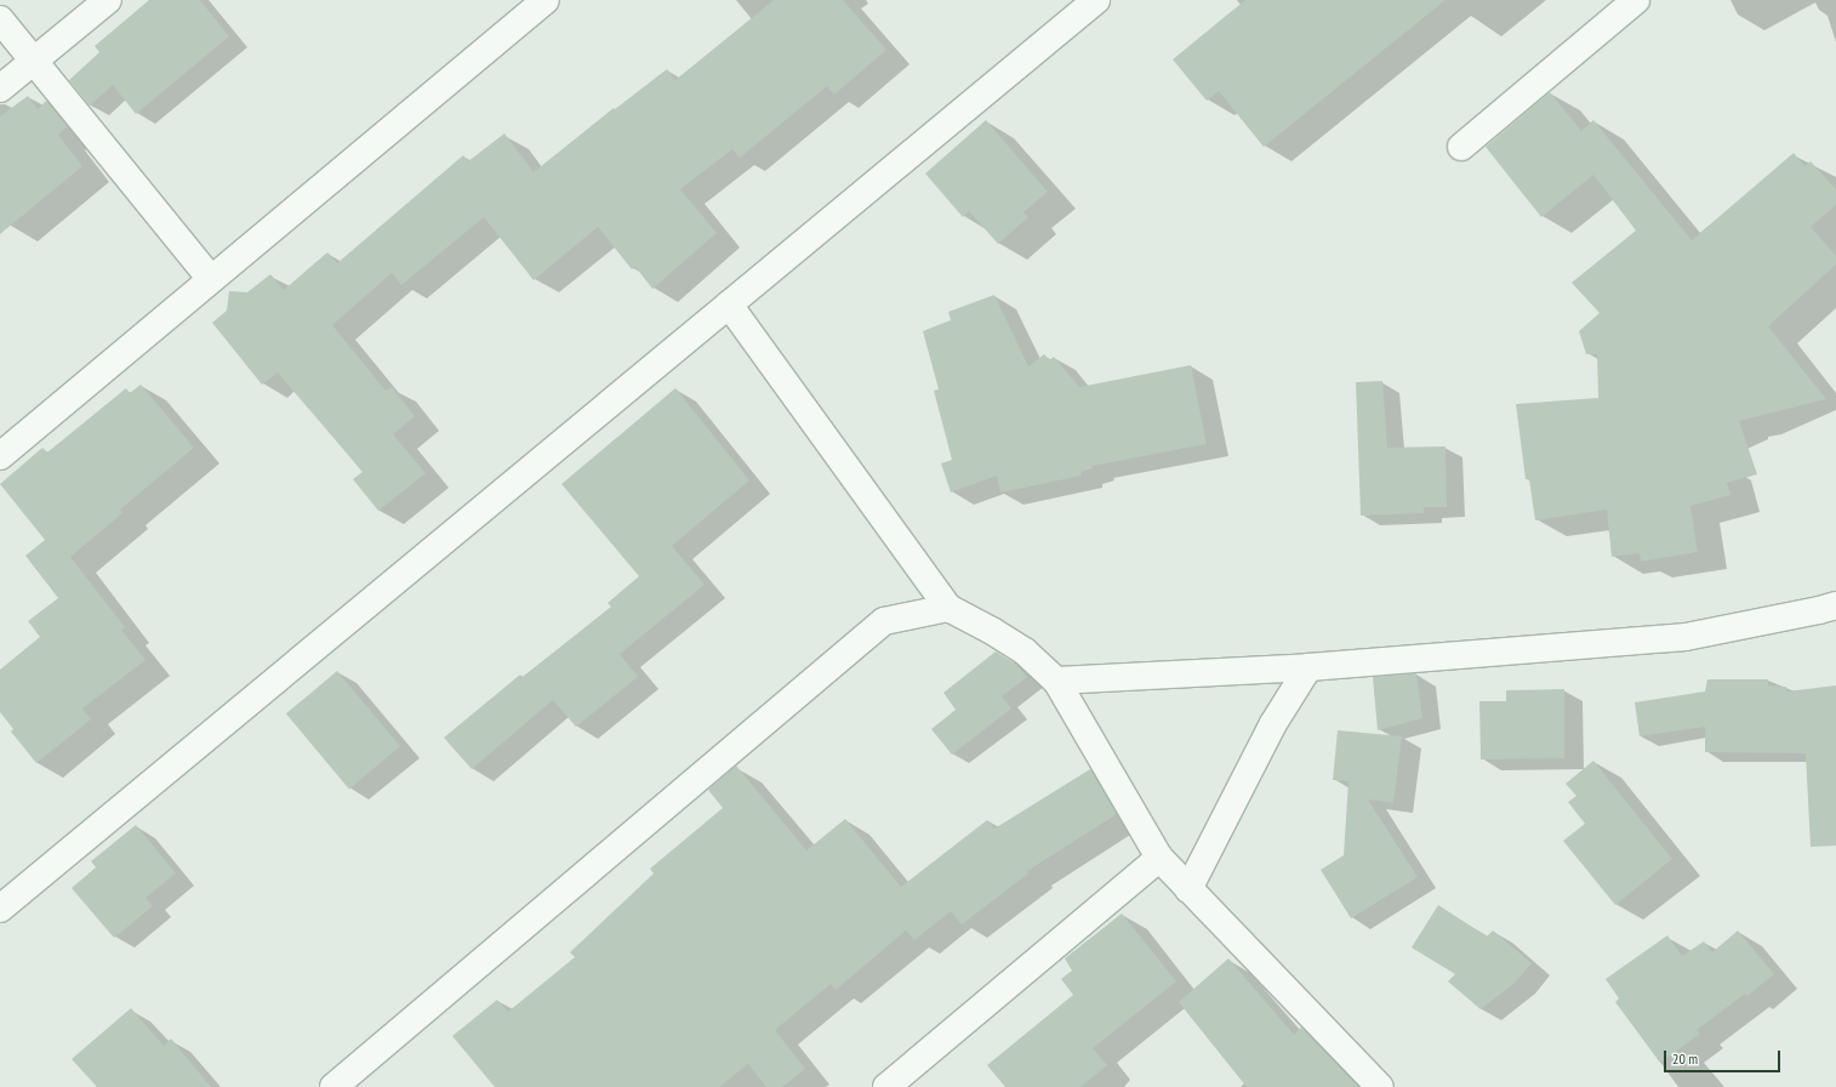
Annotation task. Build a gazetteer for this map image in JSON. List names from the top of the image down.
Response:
{
  "scale_bar": "20 m"
}
